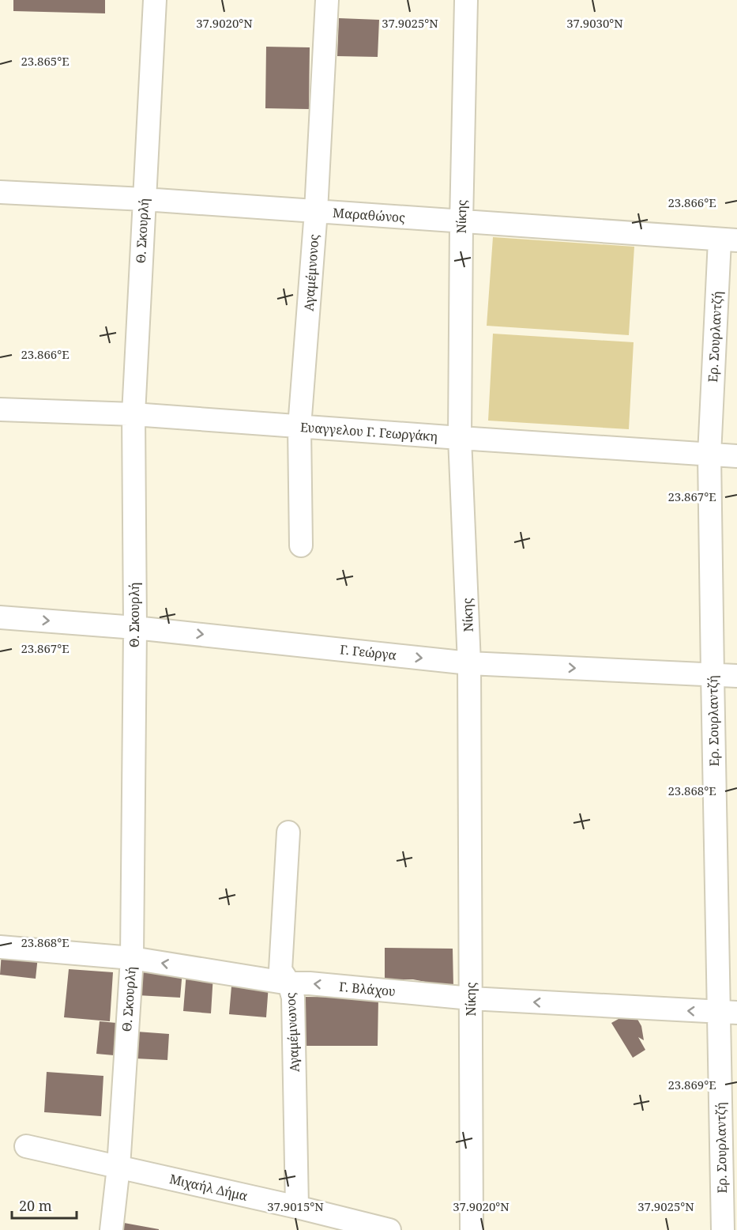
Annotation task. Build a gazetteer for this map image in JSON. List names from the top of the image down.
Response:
{
  "streets": {
    "street": [
      "Μαραθώνος",
      "Νίκης",
      "Θ. Σκουρλή",
      "Αγαμέμνονος",
      "Ερ. Σουρλαντζή",
      "Ευαγγελου Γ. Γεωργάκη",
      "Γ. Γεώργα",
      "Γ. Βλάχου",
      "Αγαμέμνωνος",
      "Μιχαήλ Δήμα"
    ]
  },
  "crossings": [
    ["Μαραθώνος", "Νίκης"],
    ["Μαραθώνος", "Θ. Σκουρλή"],
    ["Μαραθώνος", "Αγαμέμνονος"],
    ["Μαραθώνος", "Ερ. Σουρλαντζή"],
    ["Νίκης", "Ευαγγελου Γ. Γεωργάκη"],
    ["Νίκης", "Γ. Γεώργα"],
    ["Νίκης", "Γ. Βλάχου"],
    ["Θ. Σκουρλή", "Ευαγγελου Γ. Γεωργάκη"],
    ["Θ. Σκουρλή", "Γ. Γεώργα"],
    ["Θ. Σκουρλή", "Γ. Βλάχου"],
    ["Θ. Σκουρλή", "Μιχαήλ Δήμα"],
    ["Αγαμέμνονος", "Ευαγγελου Γ. Γεωργάκη"],
    ["Ερ. Σουρλαντζή", "Ευαγγελου Γ. Γεωργάκη"],
    ["Ερ. Σουρλαντζή", "Γ. Γεώργα"],
    ["Ερ. Σουρλαντζή", "Γ. Βλάχου"],
    ["Γ. Βλάχου", "Αγαμέμνωνος"],
    ["Αγαμέμνωνος", "Μιχαήλ Δήμα"]
  ],
  "one_way": ["Γ. Γεώργα", "Γ. Βλάχου"],
  "scale_bar": "20 m",
  "coordinates": [
    "37.9020°N",
    "37.9025°N",
    "37.9030°N",
    "23.865°E",
    "23.866°E",
    "23.867°E",
    "23.868°E",
    "23.869°E",
    "37.9015°N"
  ]
}
